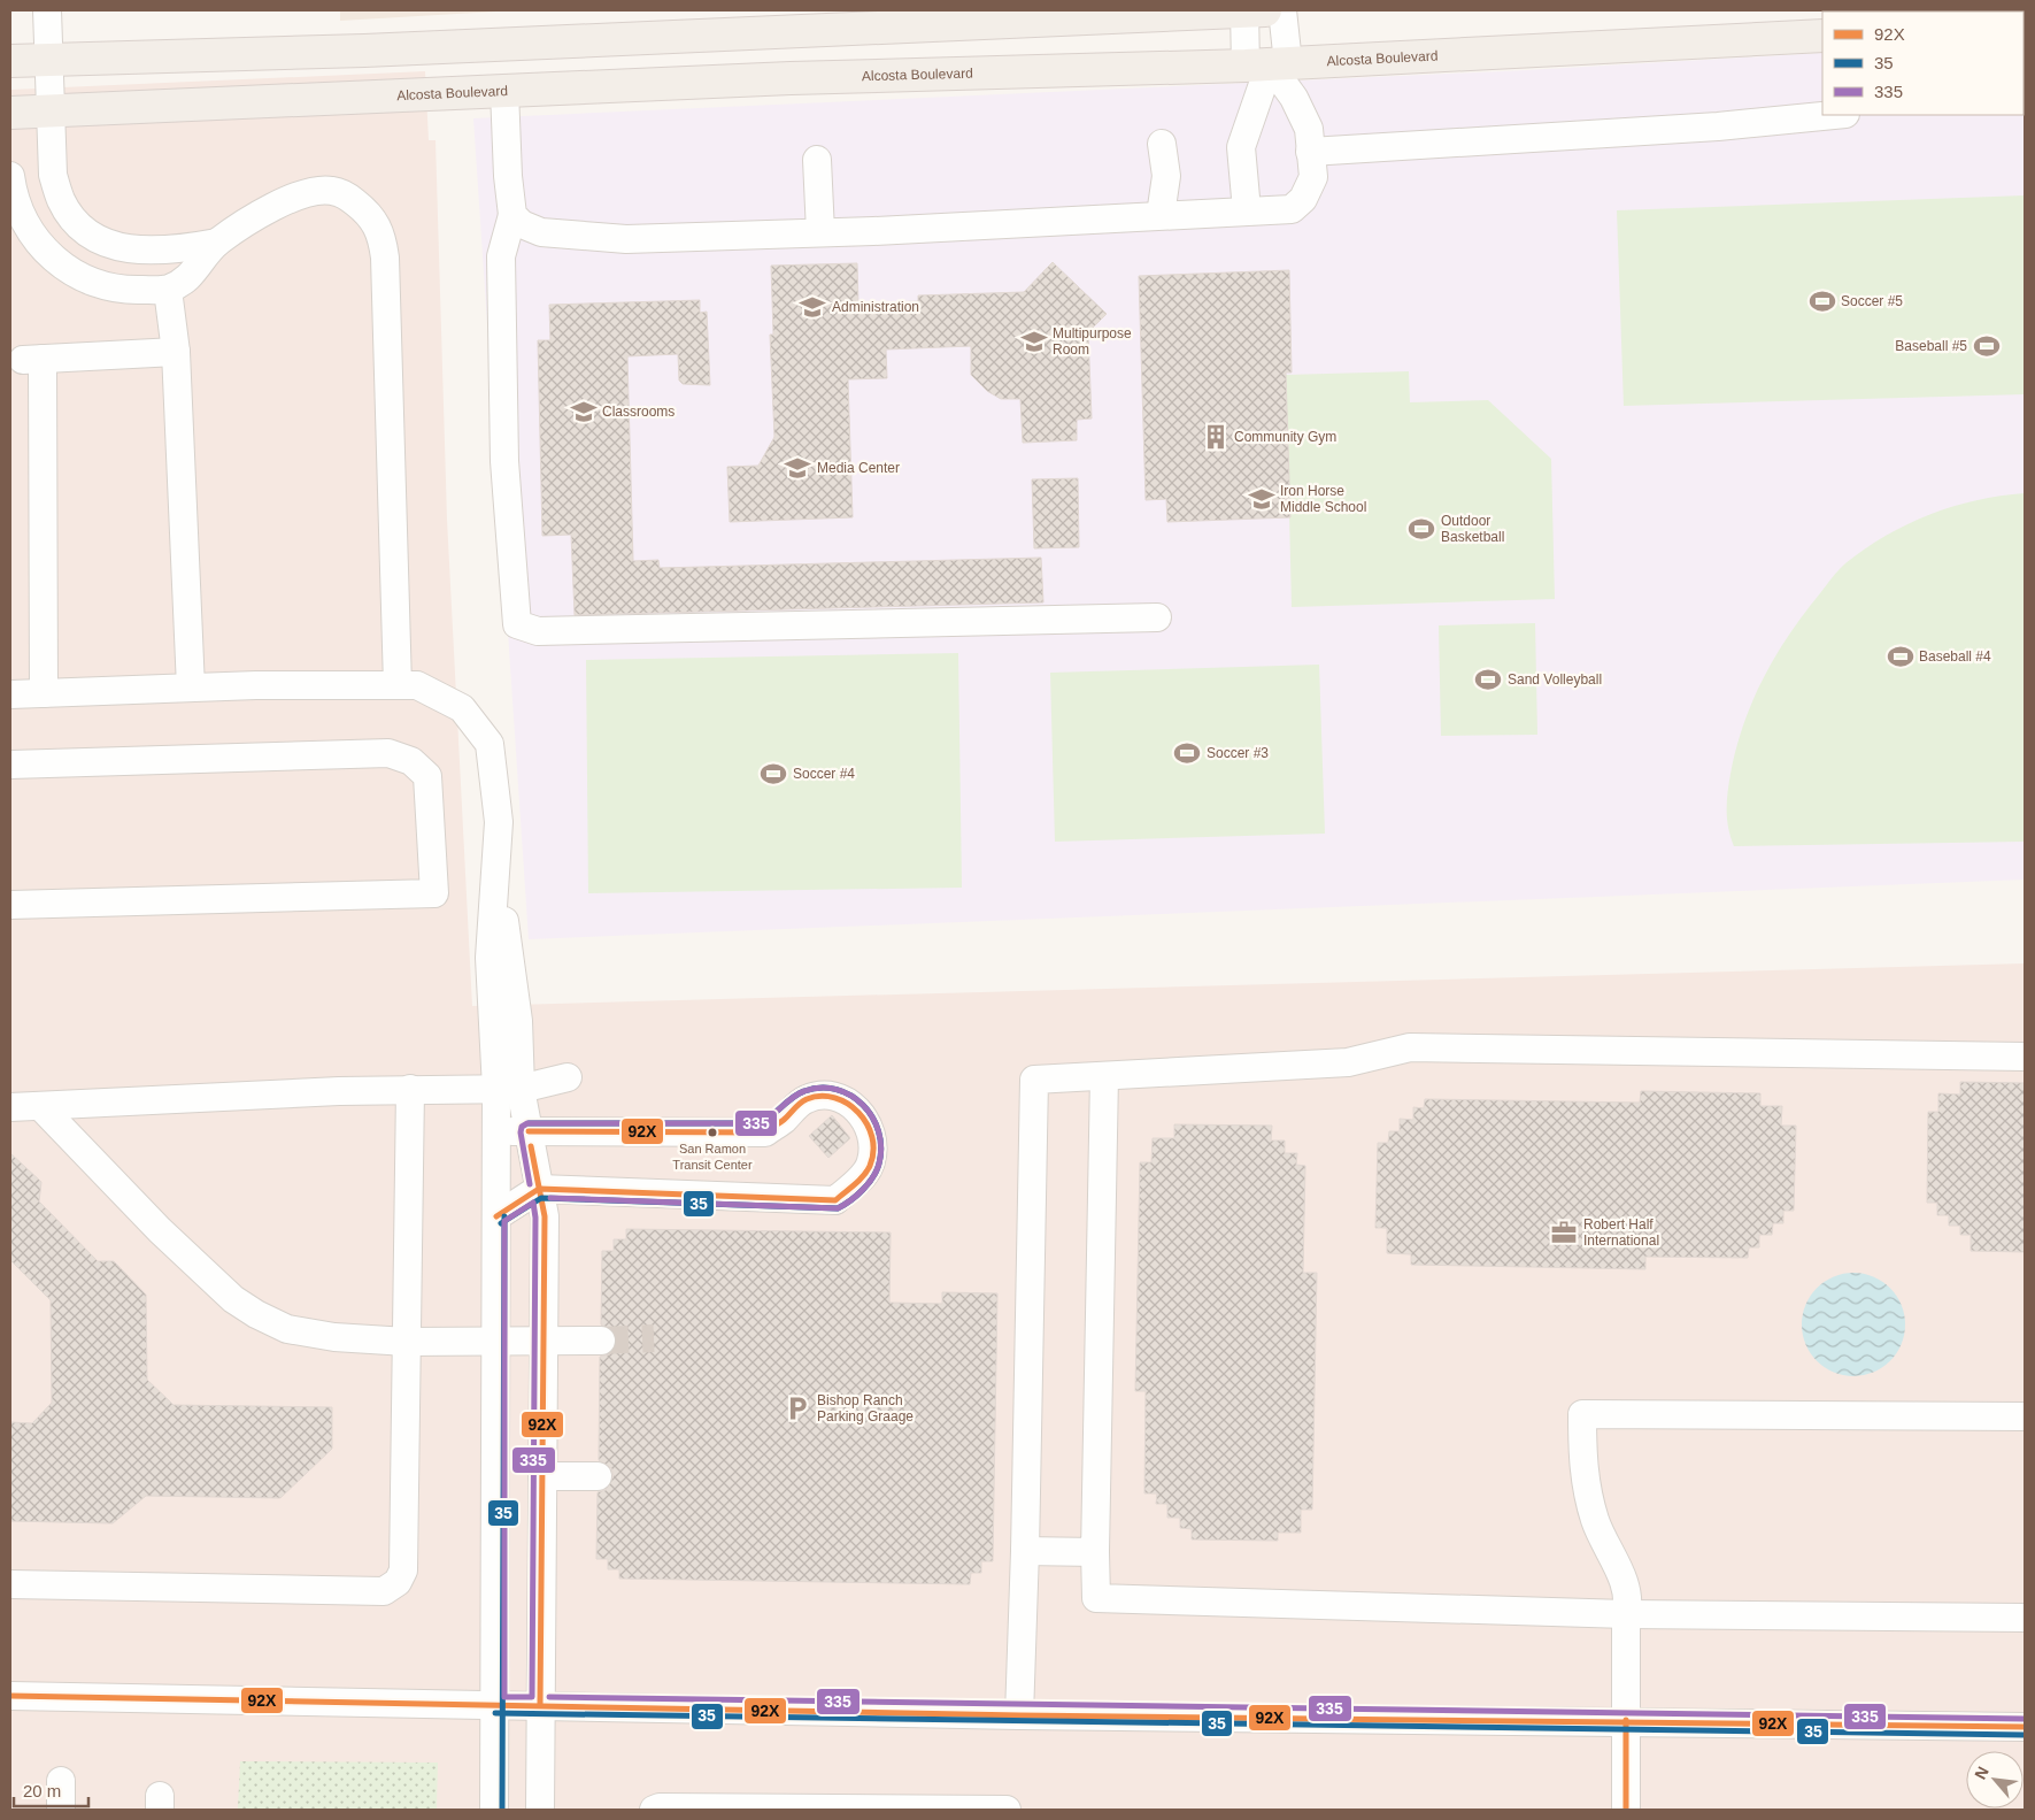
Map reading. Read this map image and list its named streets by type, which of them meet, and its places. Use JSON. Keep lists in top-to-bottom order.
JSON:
{
  "streets": {
    "main road": ["Alcosta Boulevard"]
  },
  "places": {
    "sports": [
      "Soccer #5",
      "Baseball #5",
      "Outdoor Basketball",
      "Baseball #4",
      "Sand Volleyball",
      "Soccer #3",
      "Soccer #4"
    ],
    "school or university": [
      "Administration",
      "Multipurpose Room",
      "Classrooms",
      "Media Center",
      "Iron Horse Middle School"
    ],
    "building": ["Community Gym"],
    "other": ["San Ramon Transit Center"],
    "office": ["Robert Half International"],
    "parking": ["Bishop Ranch Parking Graage"]
  },
  "lines": ["transit line 35", "transit line 335", "transit line 92X"],
  "legend": ["92X", "35", "335"],
  "scale_bar": "20 m",
  "north": "top left"
}
